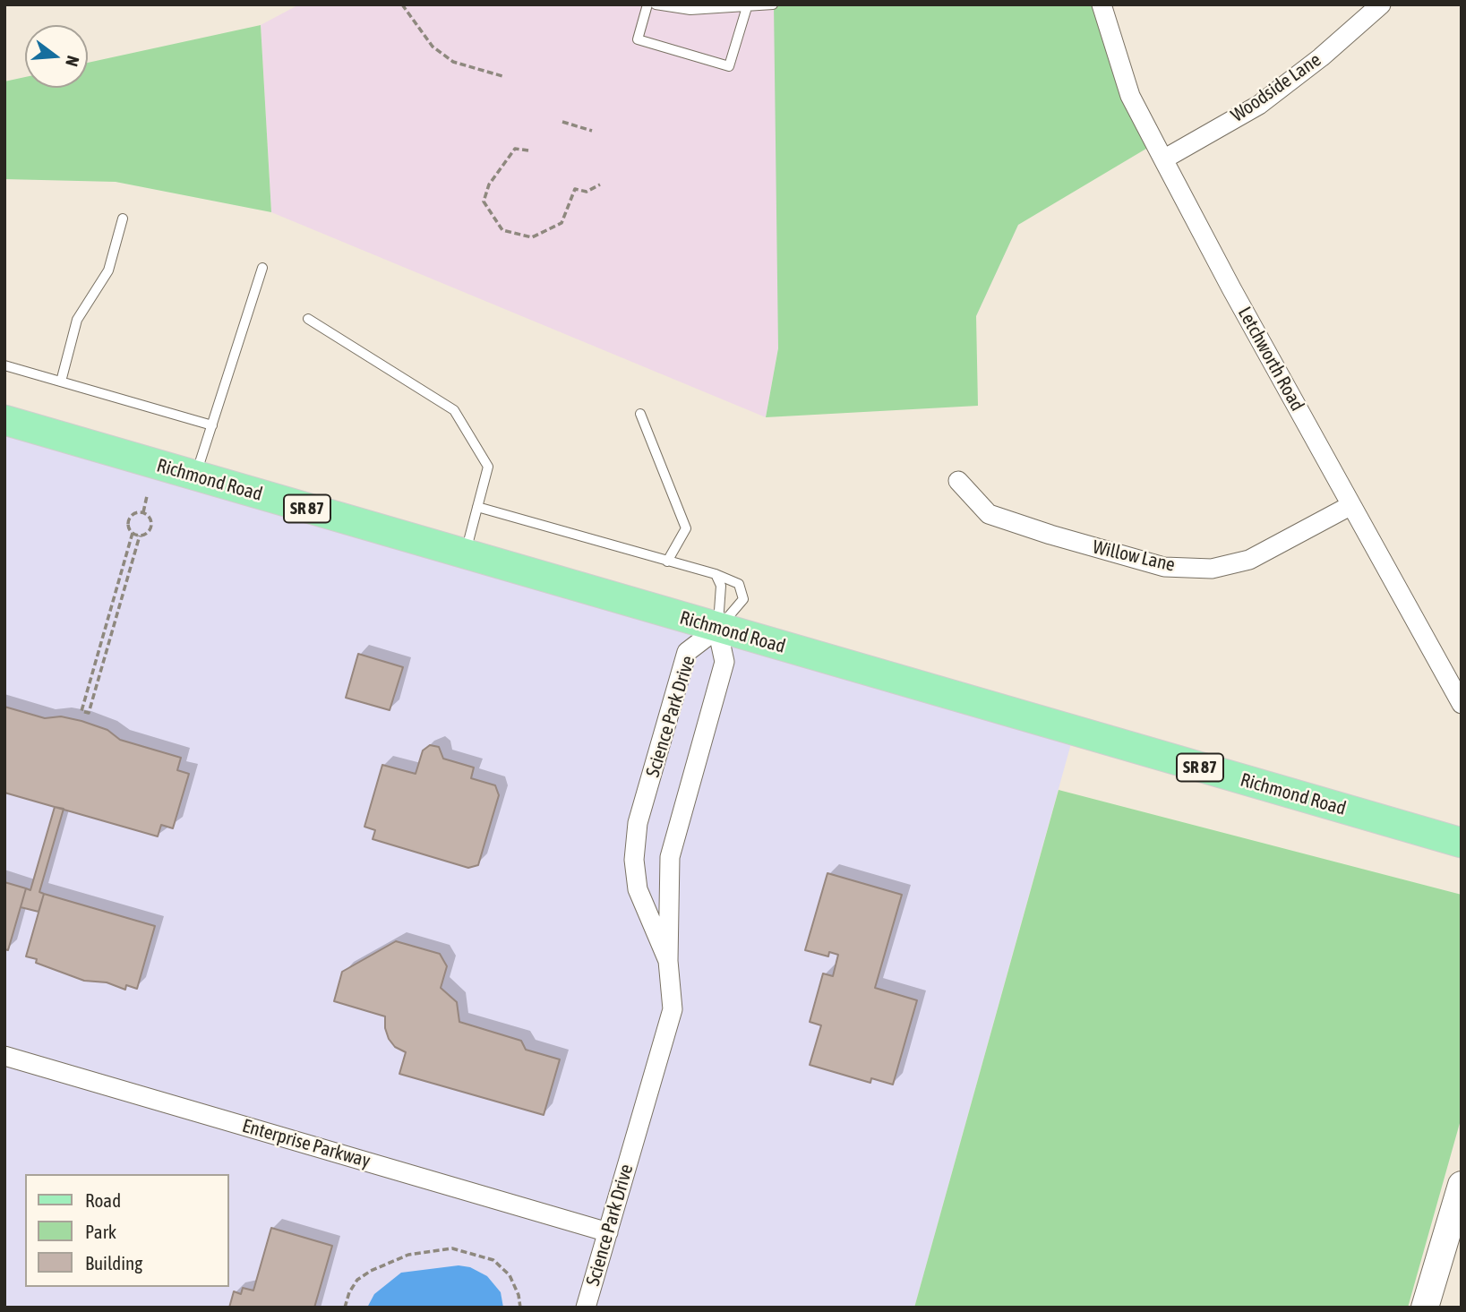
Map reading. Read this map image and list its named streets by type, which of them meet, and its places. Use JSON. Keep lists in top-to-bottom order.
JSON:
{
  "streets": {
    "main road": ["Richmond Road", "SR 87"],
    "street": [
      "Woodside Lane",
      "Letchworth Road",
      "Willow Lane",
      "Science Park Drive",
      "Enterprise Parkway"
    ]
  },
  "crossings": [
    ["Woodside Lane", "Letchworth Road"],
    ["Letchworth Road", "Willow Lane"],
    ["Richmond Road", "Science Park Drive"],
    ["Science Park Drive", "Enterprise Parkway"]
  ],
  "legend": ["Road", "Park", "Building"],
  "north": "right"
}
